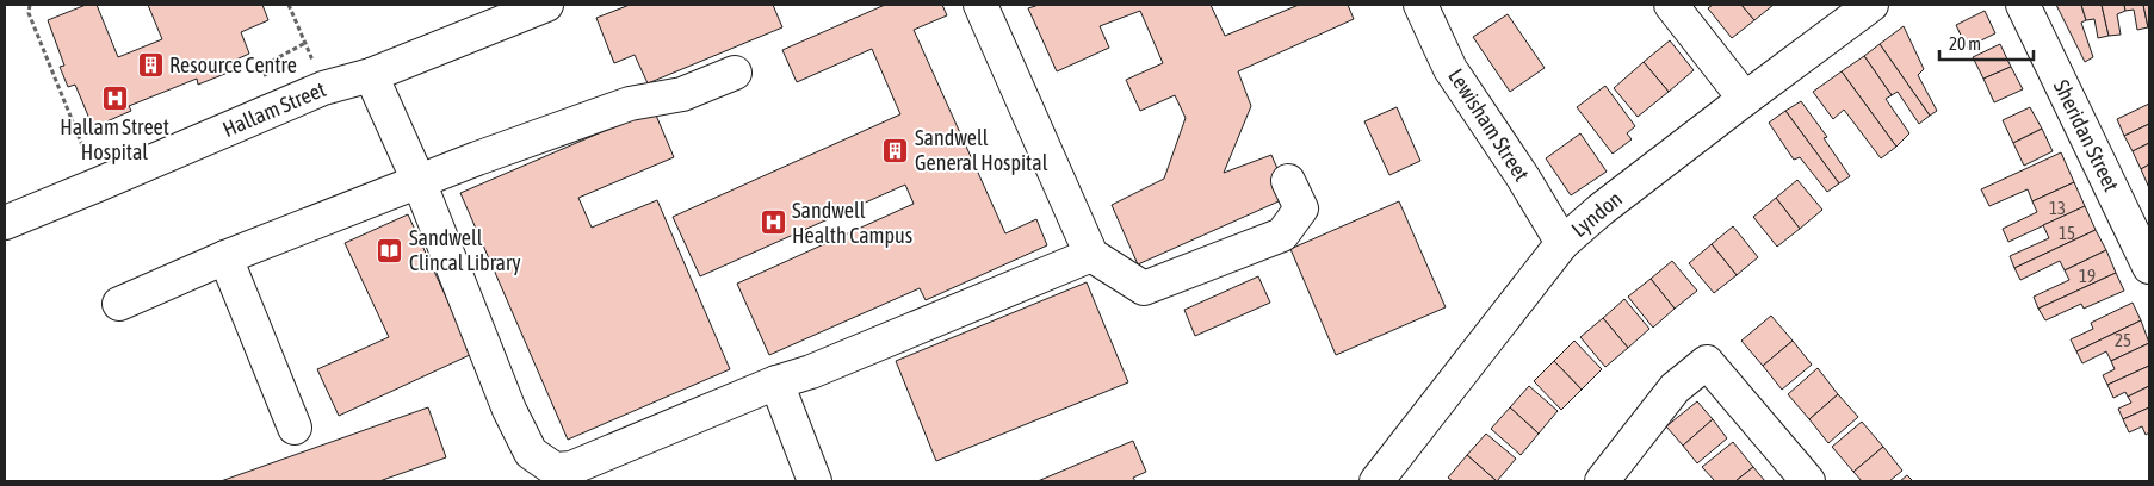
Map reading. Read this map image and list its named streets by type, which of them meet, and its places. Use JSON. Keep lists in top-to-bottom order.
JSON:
{
  "streets": {
    "street": [
      "Hallam Street",
      "Lewisham Street",
      "Sheridan Street",
      "Lyndon"
    ]
  },
  "crossings": [
    ["Lewisham Street", "Lyndon"]
  ],
  "places": {
    "building": ["Resource Centre", "Sandwell General Hospital"],
    "hospital": ["Hallam Street Hospital", "Sandwell Health Campus"],
    "library": ["Sandwell Clincal Library"]
  },
  "house_numbers": [
    "13",
    "15",
    "19",
    "25"
  ],
  "scale_bar": "20 m"
}
